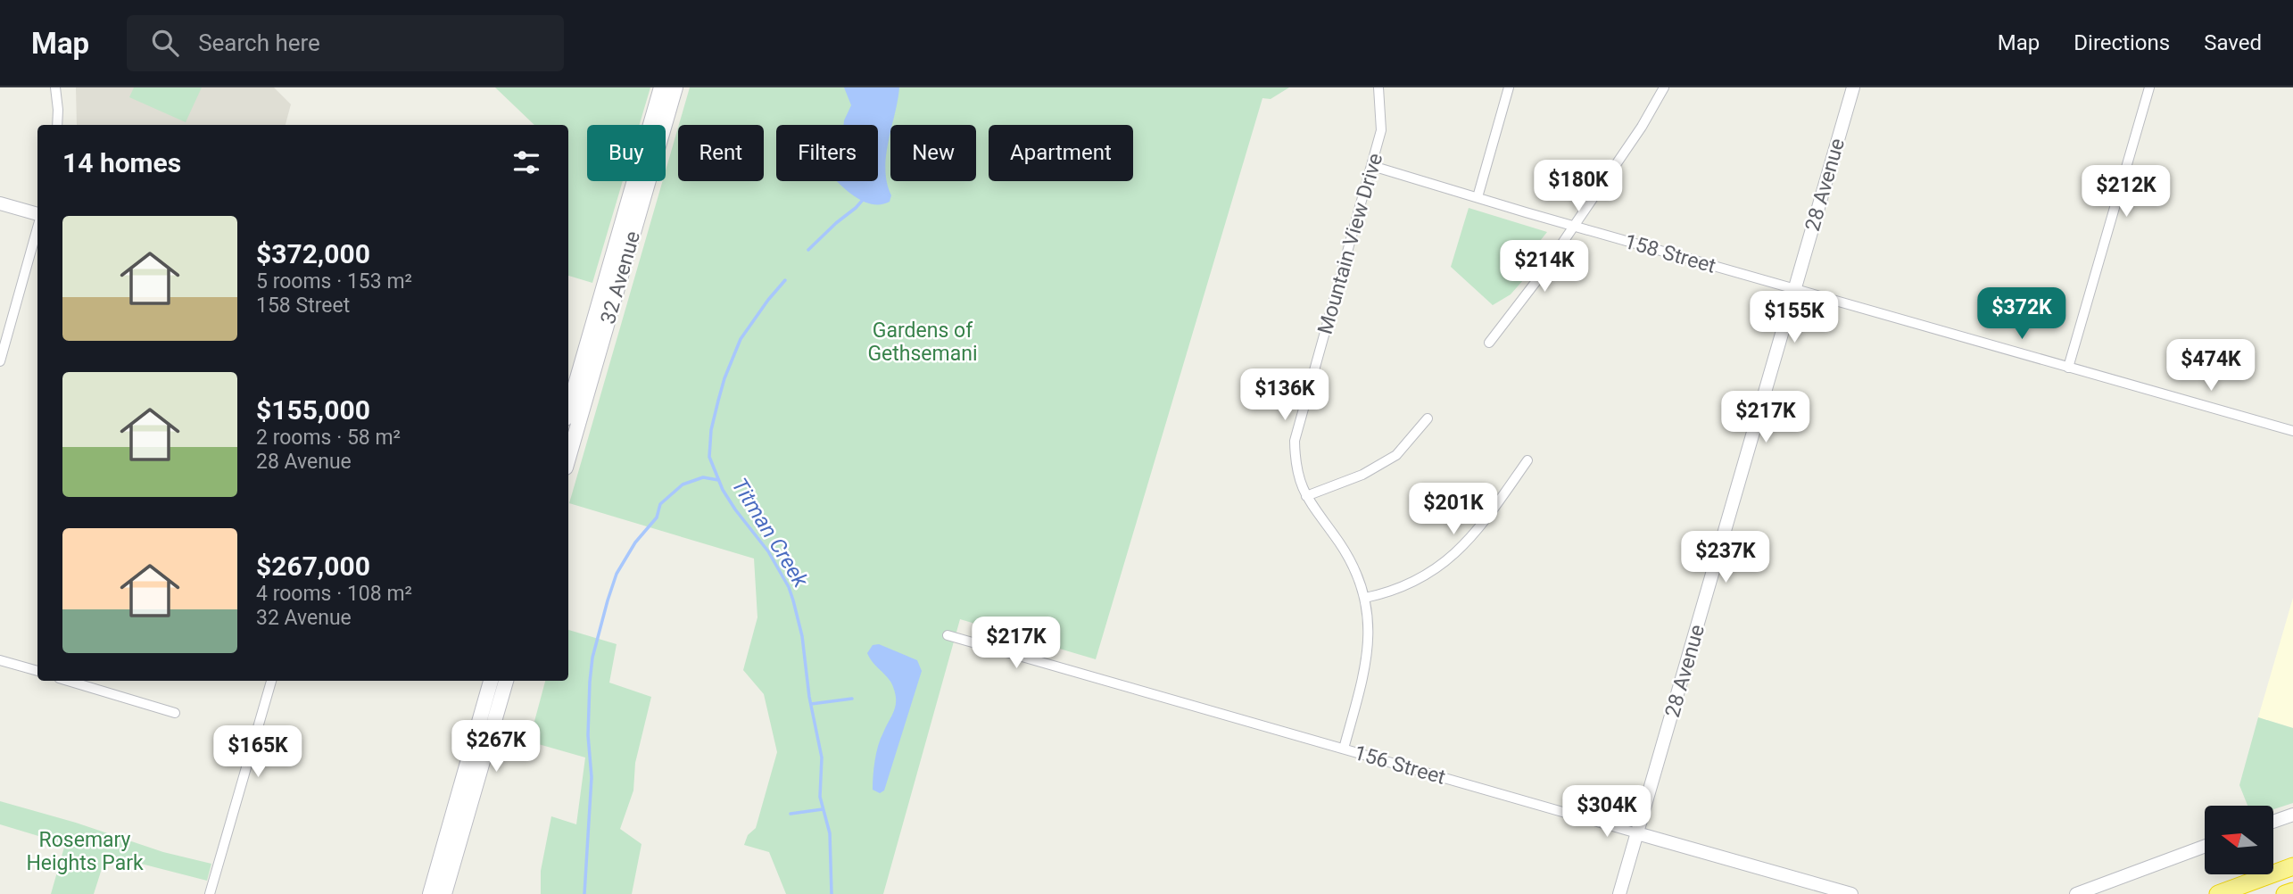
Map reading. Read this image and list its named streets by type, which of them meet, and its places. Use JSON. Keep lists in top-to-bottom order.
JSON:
{
  "streets": {
    "main road": ["32 Avenue"],
    "street": [
      "28 Avenue",
      "Mountain View Drive",
      "158 Street",
      "156 Street"
    ]
  },
  "crossings": [
    ["28 Avenue", "158 Street"],
    ["28 Avenue", "156 Street"],
    ["Mountain View Drive", "158 Street"],
    ["Mountain View Drive", "156 Street"]
  ],
  "water": ["Titman Creek"],
  "parks": ["Gardens of Gethsemani", "Rosemary Heights Park"],
  "north": "left",
  "page": {
    "header": "Map",
    "search": "Search here",
    "nav": ["Map", "Directions", "Saved"],
    "chip": [
      "Buy",
      "Rent",
      "Filters",
      "New",
      "Apartment"
    ],
    "heading": "14 homes",
    "price": [
      "$180K",
      "$212K",
      "$214K",
      "$372K",
      "$155K",
      "$474K",
      "$136K",
      "$217K",
      "$201K",
      "$237K",
      "$217K",
      "$267K",
      "$165K",
      "$304K"
    ],
    "list": [
      {
        "name": "$372,000",
        "note": "5 rooms · 153 m² · 158 Street"
      },
      {
        "name": "$155,000",
        "note": "2 rooms · 58 m² · 28 Avenue"
      },
      {
        "name": "$267,000",
        "note": "4 rooms · 108 m² · 32 Avenue"
      }
    ]
  }
}
